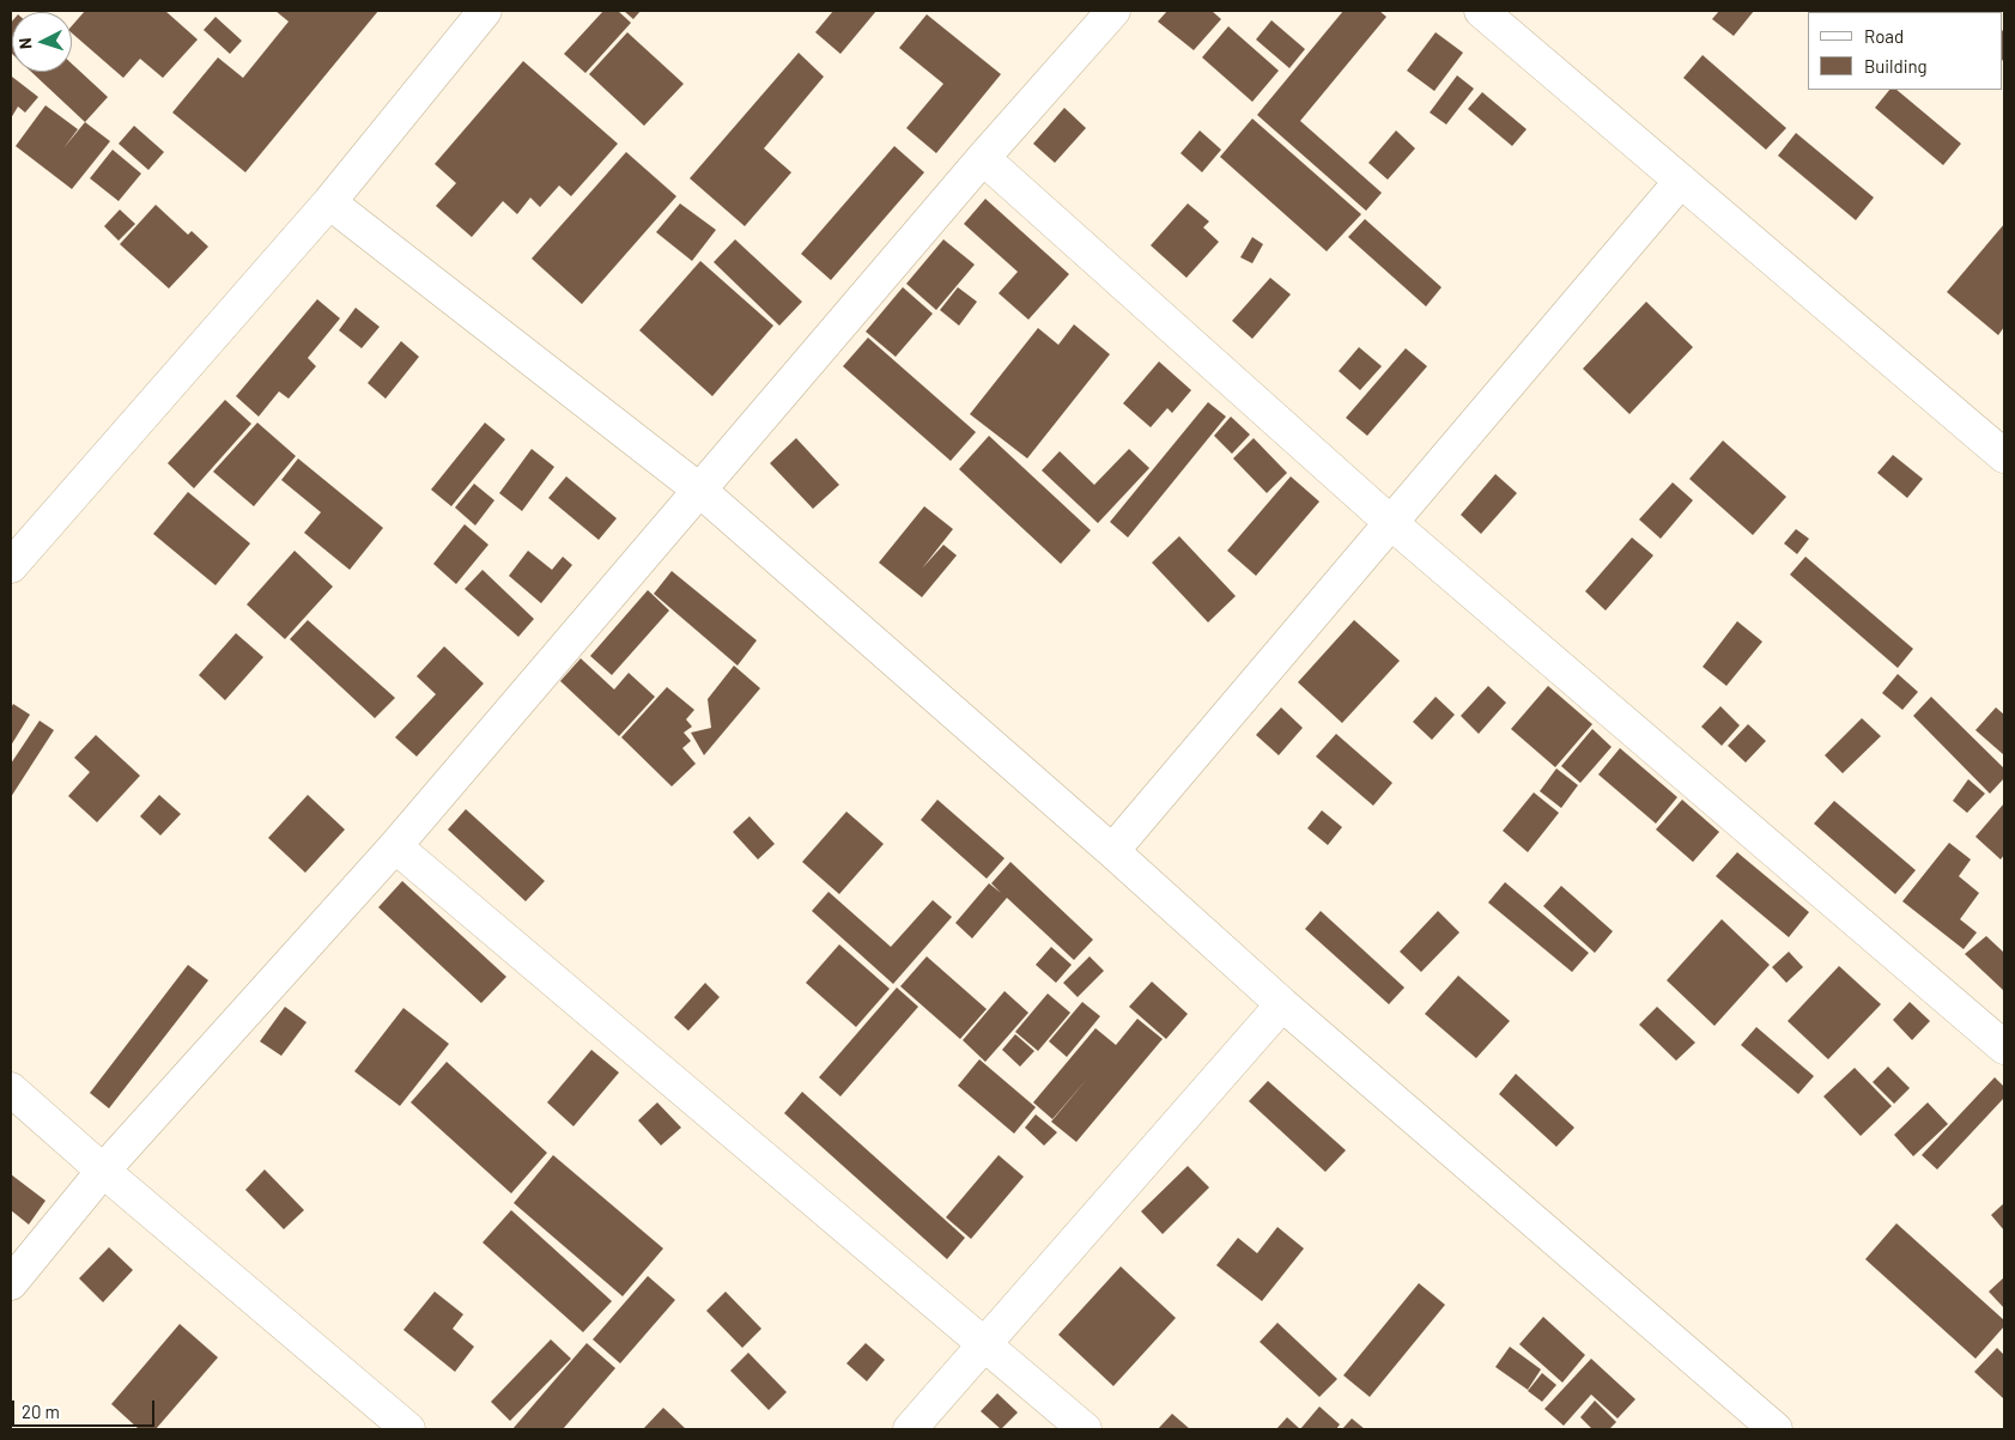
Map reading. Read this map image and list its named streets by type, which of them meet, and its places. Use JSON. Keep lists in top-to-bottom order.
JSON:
{
  "legend": ["Road", "Building"],
  "scale_bar": "20 m",
  "north": "left"
}
